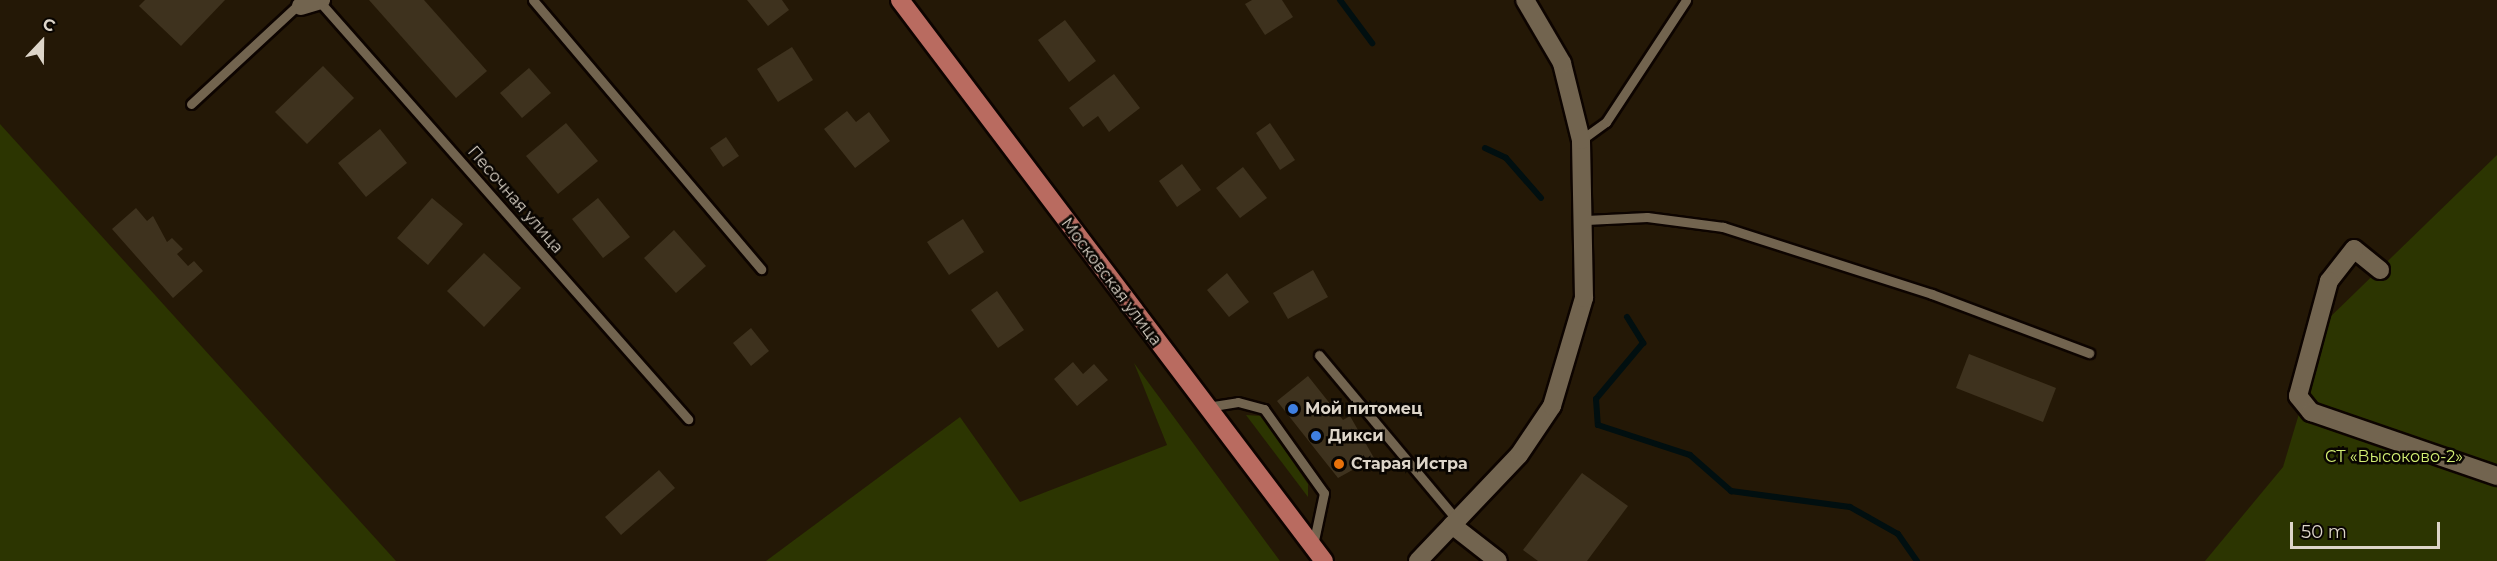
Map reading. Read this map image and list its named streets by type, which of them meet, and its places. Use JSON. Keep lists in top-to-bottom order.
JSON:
{
  "streets": {
    "main road": ["Московская улица"],
    "lane": ["Песочная улица"]
  },
  "parks": ["СТ «Высоково-2»"],
  "places": ["Мой питомец", "Дикси", "Старая Истра"],
  "scale_bar": "50 m",
  "north": "top"
}
